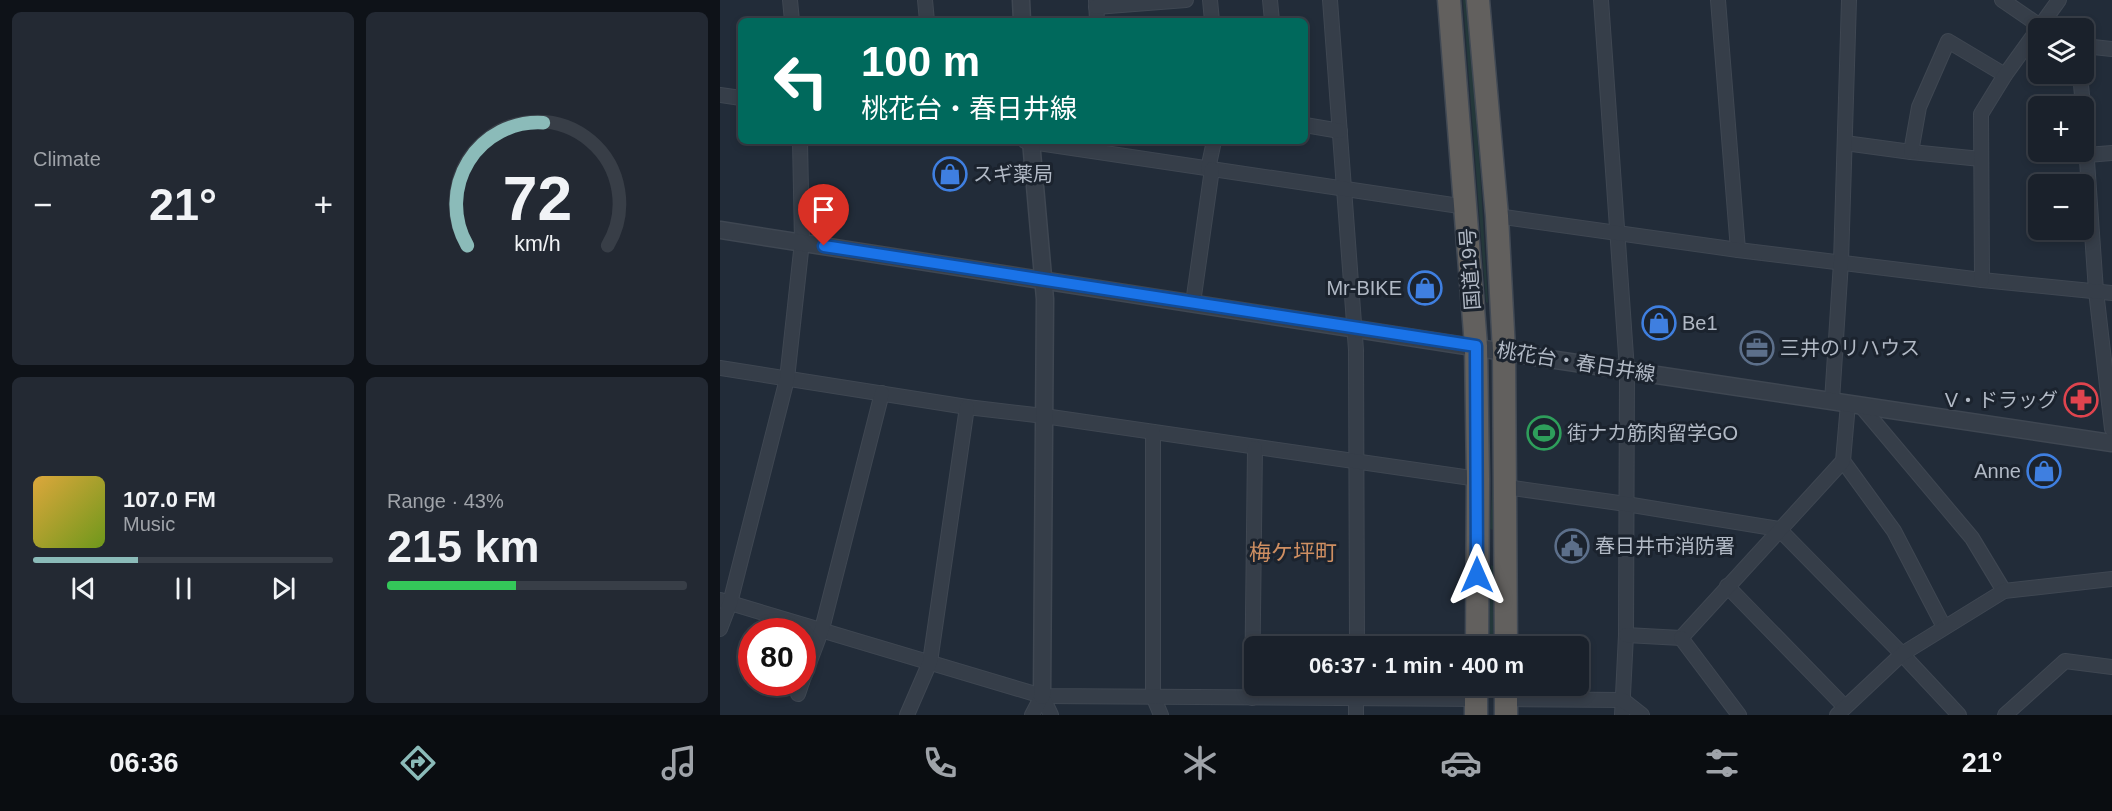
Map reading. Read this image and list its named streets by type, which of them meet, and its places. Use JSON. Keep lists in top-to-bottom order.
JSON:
{
  "streets": {
    "highway": ["国道19号"],
    "street": ["桃花台・春日井線"]
  },
  "crossings": [
    ["国道19号", "桃花台・春日井線"]
  ],
  "districts": ["梅ケ坪町"],
  "places": {
    "shop": [
      "スギ薬局",
      "Mr-BIKE",
      "Be1",
      "Anne"
    ],
    "office": ["三井のリハウス"],
    "pharmacy": ["V・ドラッグ"],
    "sports": ["街ナカ筋肉留学GO"],
    "public building": ["春日井市消防署"]
  },
  "page": {
    "tile": [
      "Climate",
      ["Range · 43%", "215 km"]
    ],
    "map_buttons": ["+", "−"],
    "turn": ["100 m", "桃花台・春日井線"],
    "heat": ["−", "21°", "+"],
    "song": ["107.0 FM", "Music"],
    "limit": "80",
    "trip": "06:37 · 1 min · 400 m",
    "tabs": ["06:36", "21°"],
    "gauge": ["72", "km/h"]
  }
}
